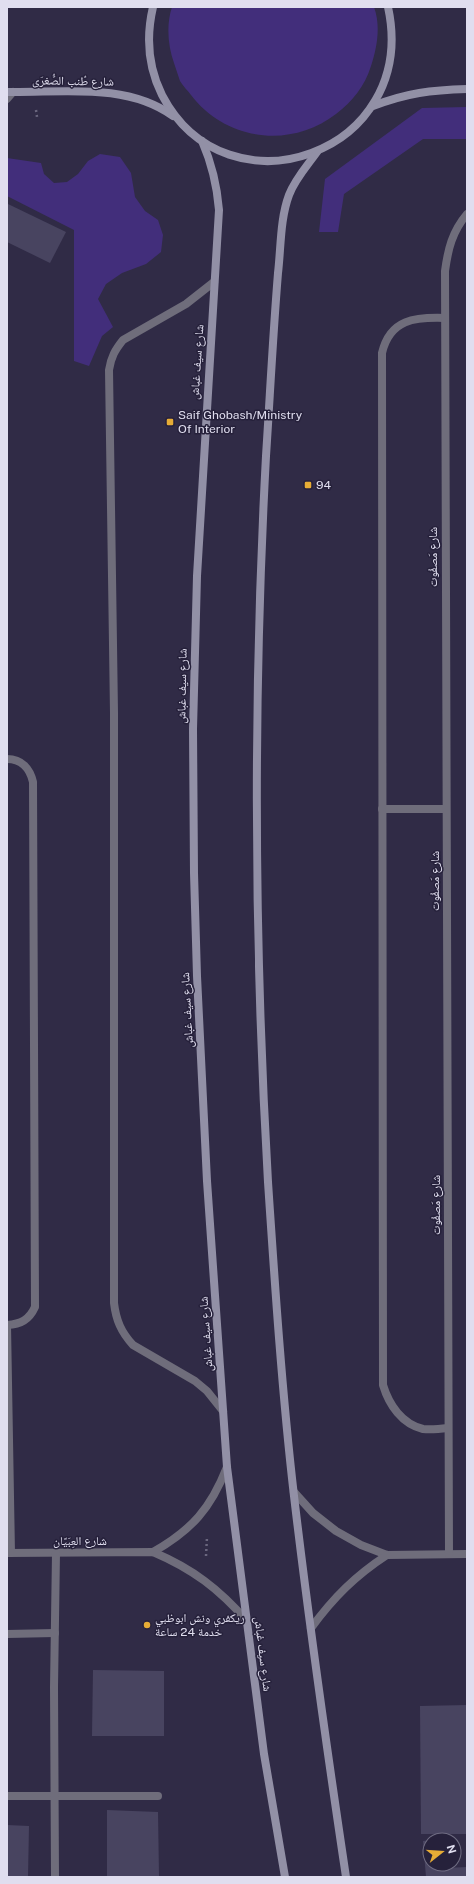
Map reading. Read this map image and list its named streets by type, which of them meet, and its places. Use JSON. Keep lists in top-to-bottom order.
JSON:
{
  "streets": {
    "street": [
      "شارع طُنب الصُّغرَى",
      "شارع سيف غباش",
      "شارع مَصفُوت",
      "شارع العِبَيَّان"
    ]
  },
  "crossings": [
    ["شارع سيف غباش", "شارع العِبَيَّان"]
  ],
  "places": {
    "transit": ["Saif Ghobash/Ministry Of Interior", "94"],
    "other": ["ريكفري ونش ابوظبي خدمة 24 ساعة"]
  },
  "north": "right"
}
